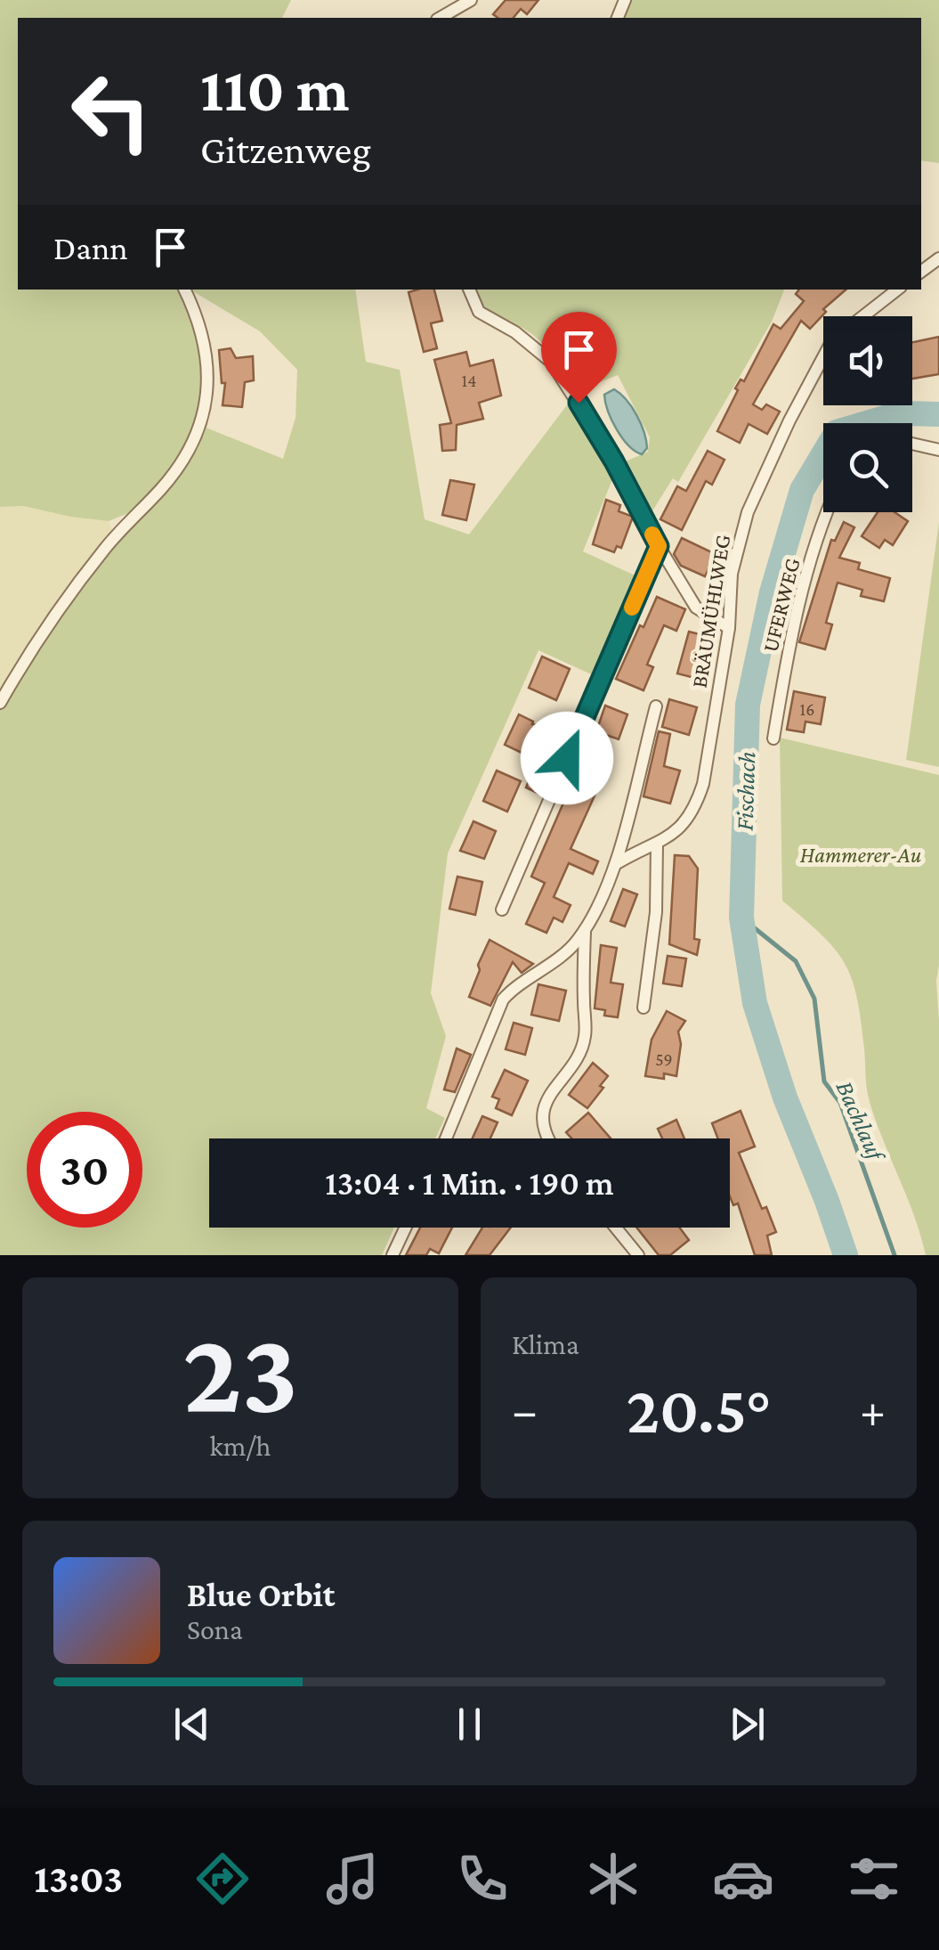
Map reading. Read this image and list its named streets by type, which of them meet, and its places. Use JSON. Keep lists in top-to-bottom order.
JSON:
{
  "streets": {
    "street": ["UFERWEG", "BRÄUMÜHLWEG"]
  },
  "water": ["Fischach", "Bachlauf"],
  "parks": ["Hammerer-Au"],
  "house_numbers": ["14", "16", "59"],
  "page": {
    "turn": ["110 m", "Gitzenweg"],
    "then": "Dann",
    "limit": "30",
    "trip": "13:04 · 1 Min. · 190 m",
    "tile": [
      ["23", "km/h"],
      "Klima"
    ],
    "heat": ["−", "20.5°", "+"],
    "song": ["Blue Orbit", "Sona"],
    "tabs": "13:03"
  }
}
